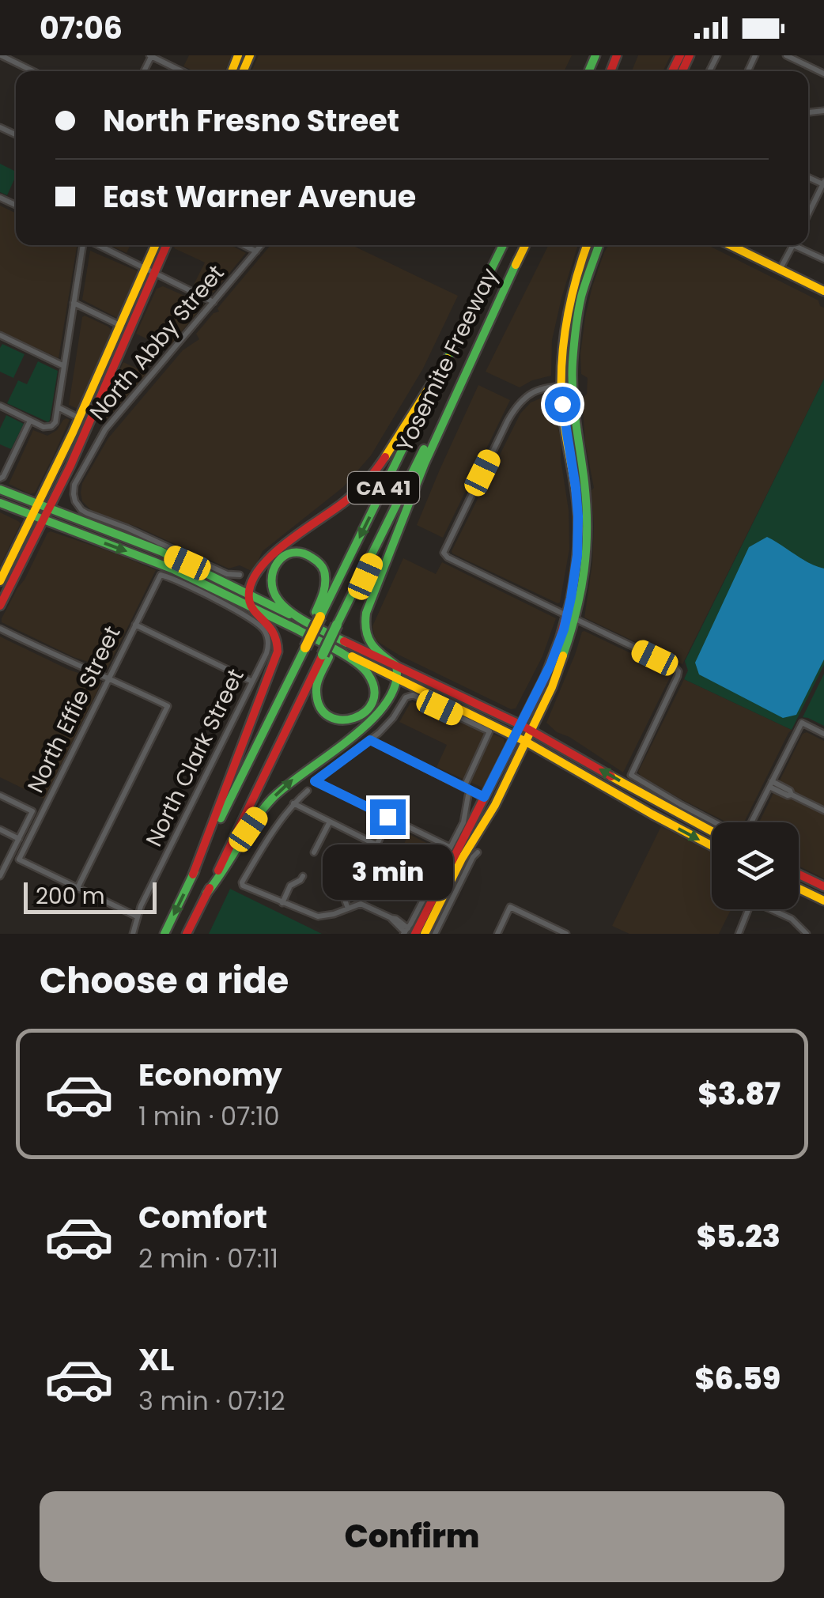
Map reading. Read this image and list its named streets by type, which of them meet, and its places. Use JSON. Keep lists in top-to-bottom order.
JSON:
{
  "streets": {
    "main road": ["Yosemite Freeway", "CA 41"],
    "street": ["North Abby Street", "North Effie Street", "North Clark Street"]
  },
  "crossings": [
    ["Yosemite Freeway", "CA 41"],
    ["North Effie Street", "North Clark Street"]
  ],
  "scale_bar": "200 m",
  "page": {
    "status": "07:06",
    "banner": ["North Fresno Street", "East Warner Avenue"],
    "bubble": "3 min",
    "scale": "200 m",
    "heading": "Choose a ride",
    "list": [
      {
        "name": "Economy",
        "note": "1 min · 07:10",
        "value": "$3.87"
      },
      {
        "name": "Comfort",
        "note": "2 min · 07:11",
        "value": "$5.23"
      },
      {
        "name": "XL",
        "note": "3 min · 07:12",
        "value": "$6.59"
      }
    ],
    "buttons": "Confirm"
  }
}
